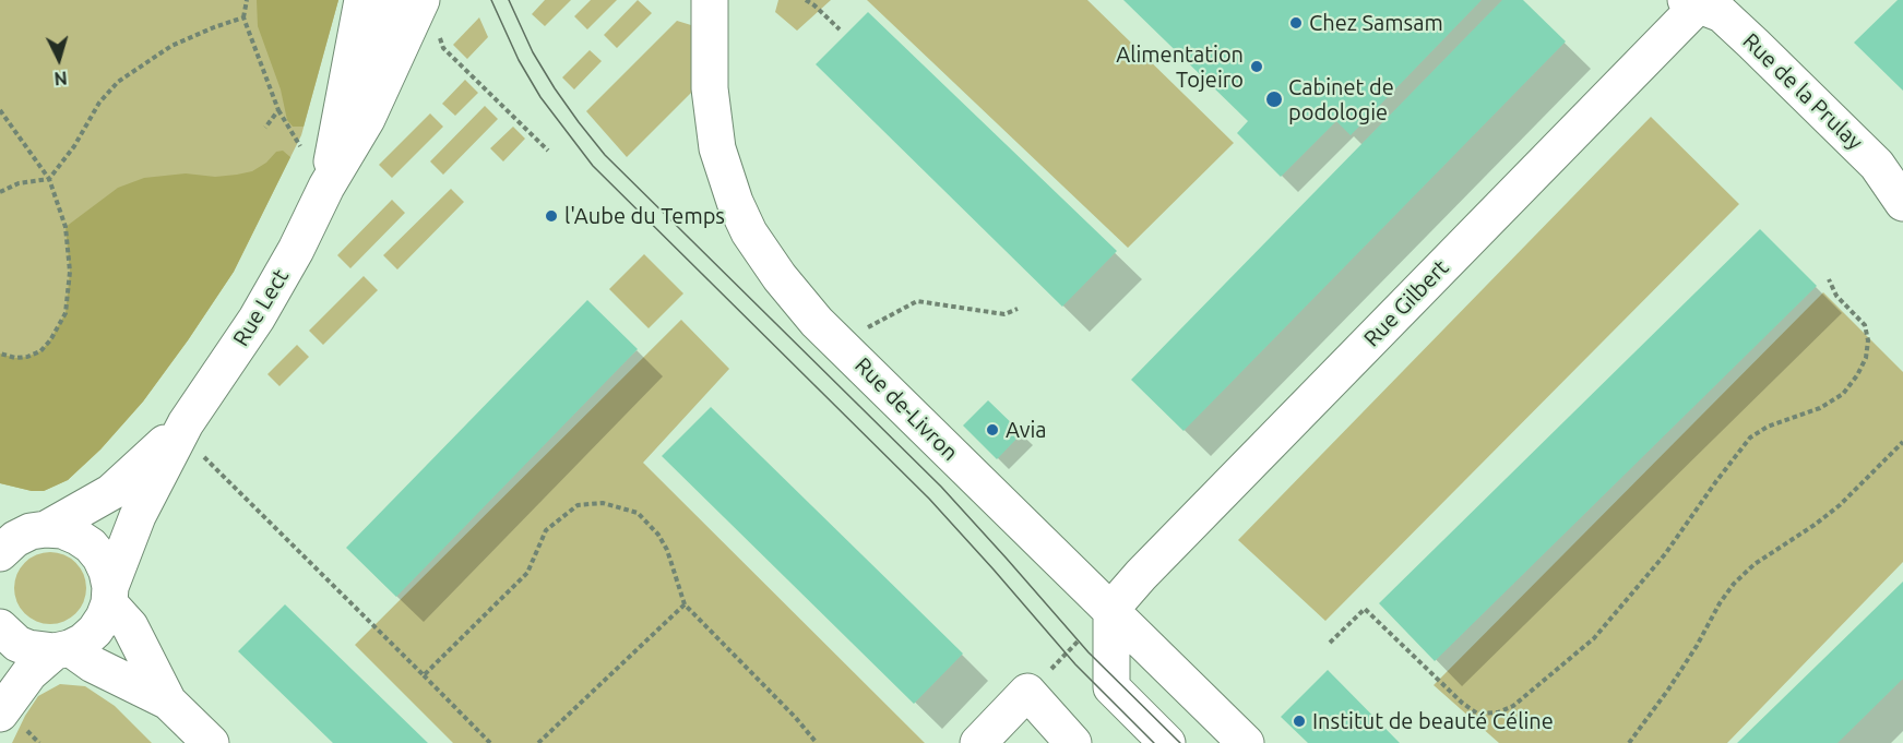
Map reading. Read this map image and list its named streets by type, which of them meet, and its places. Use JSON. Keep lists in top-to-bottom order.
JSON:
{
  "streets": {
    "street": [
      "Rue de la Prulay",
      "Rue Gilbert",
      "Rue Lect",
      "Rue de-Livron"
    ]
  },
  "crossings": [
    ["Rue de la Prulay", "Rue Gilbert"],
    ["Rue Gilbert", "Rue de-Livron"]
  ],
  "places": [
    "Chez Samsam",
    "Alimentation Tojeiro",
    "Cabinet de podologie",
    "l'Aube du Temps",
    "Avia",
    "Institut de beauté Céline"
  ],
  "north": "bottom"
}
